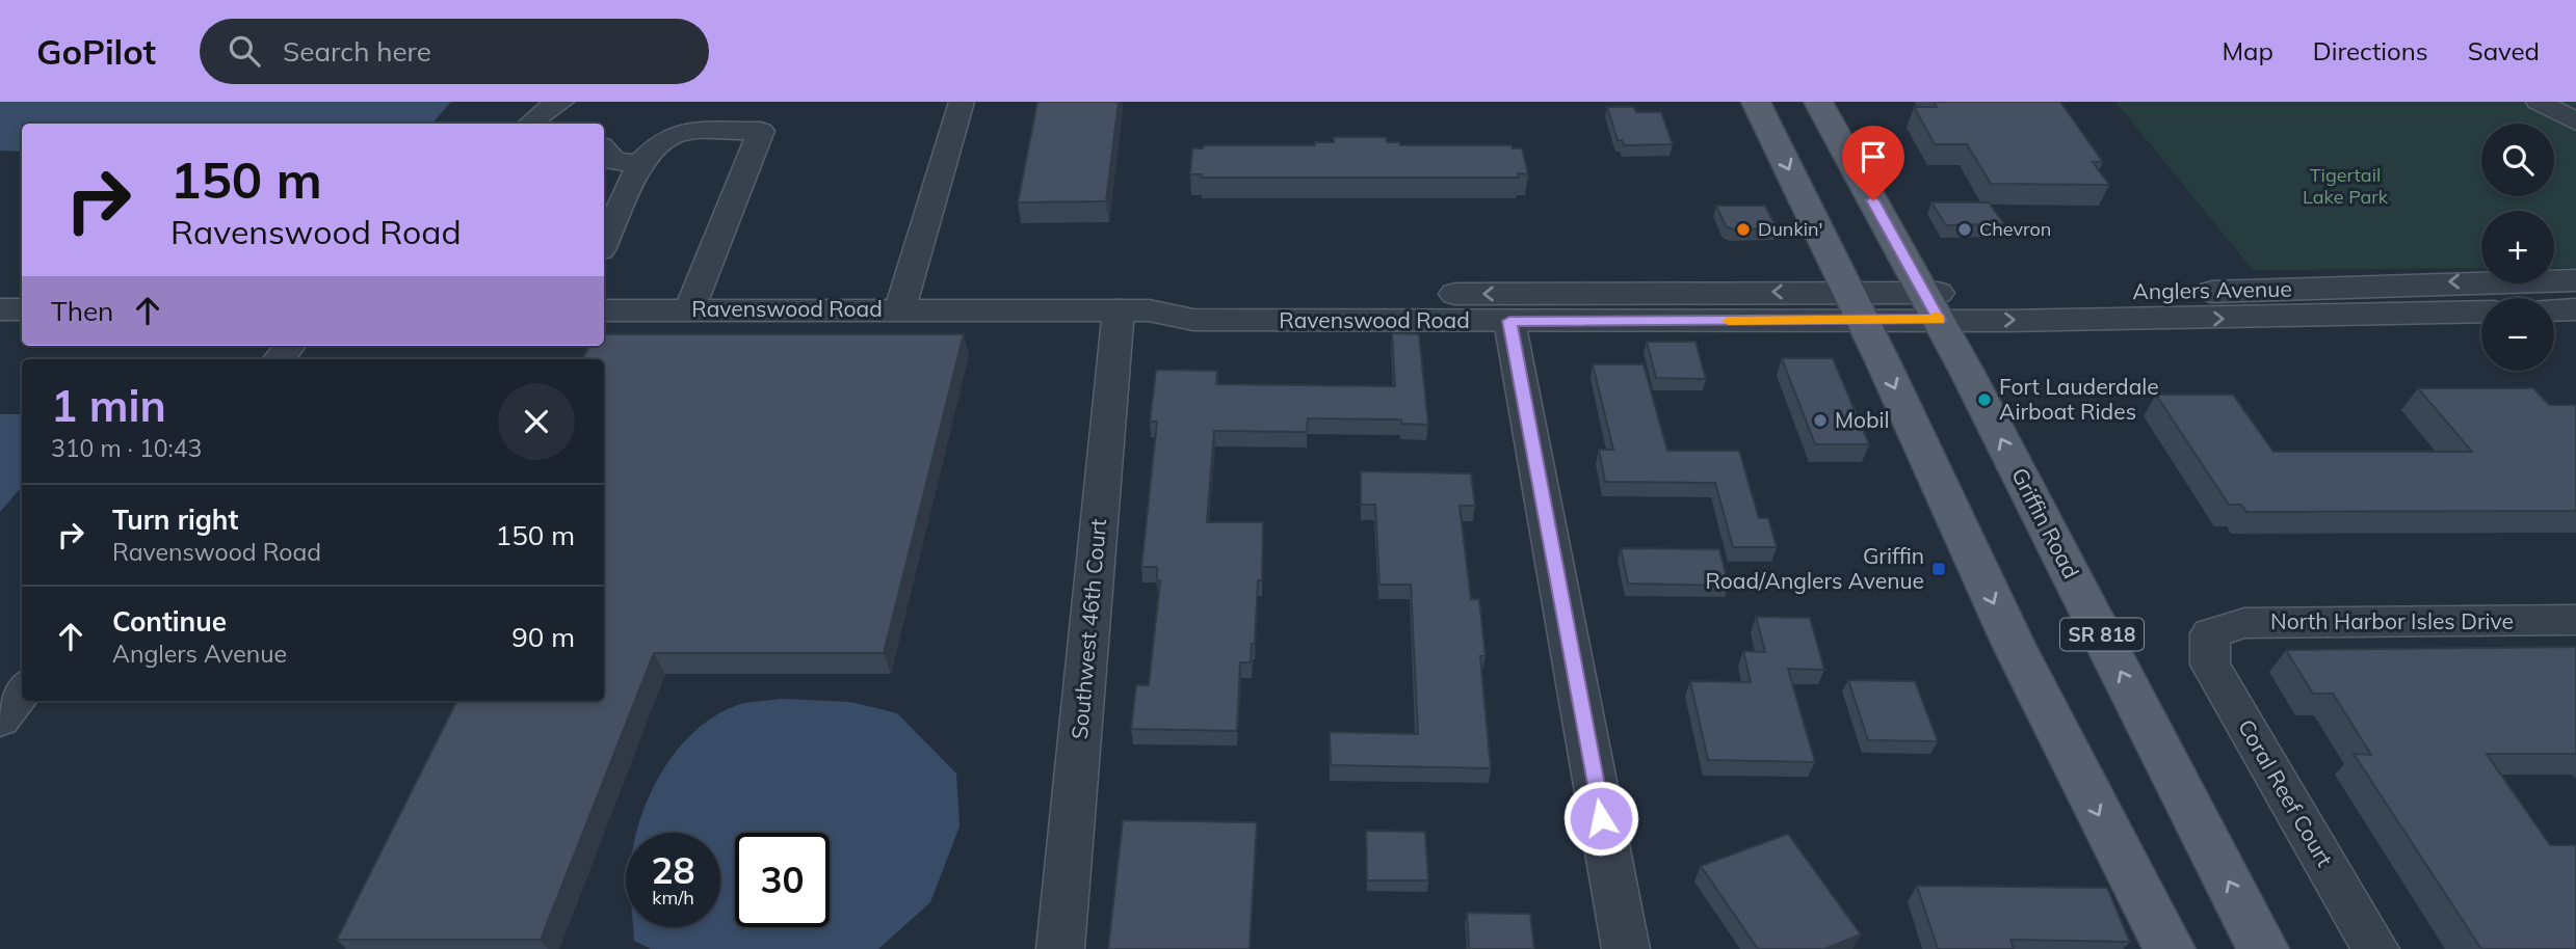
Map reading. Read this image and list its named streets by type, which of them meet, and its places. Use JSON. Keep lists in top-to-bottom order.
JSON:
{
  "streets": {
    "main road": ["Griffin Road", "SR 818"],
    "street": [
      "Anglers Avenue",
      "Ravenswood Road",
      "North Harbor Isles Drive",
      "Southwest 46th Court",
      "Coral Reef Court"
    ]
  },
  "crossings": [
    ["Anglers Avenue", "Ravenswood Road"],
    ["Anglers Avenue", "Griffin Road"],
    ["Ravenswood Road", "Southwest 46th Court"],
    ["North Harbor Isles Drive", "Coral Reef Court"]
  ],
  "parks": ["Tigertail Lake Park"],
  "places": {
    "other": [
      "Dunkin'",
      "Chevron",
      "Fort Lauderdale Airboat Rides",
      "Mobil"
    ],
    "transit": ["Griffin Road/Anglers Avenue"]
  },
  "page": {
    "header": "GoPilot",
    "search": "Search here",
    "nav": ["Map", "Directions", "Saved"],
    "map_buttons": ["+", "−"],
    "turn": ["150 m", "Ravenswood Road"],
    "then": "Then",
    "heading": ["1 min", "310 m · 10:43"],
    "list": [
      {
        "name": "Turn right",
        "note": "Ravenswood Road",
        "value": "150 m"
      },
      {
        "name": "Continue",
        "note": "Anglers Avenue",
        "value": "90 m"
      }
    ],
    "speed": "28 km/h",
    "limit": "30"
  }
}
